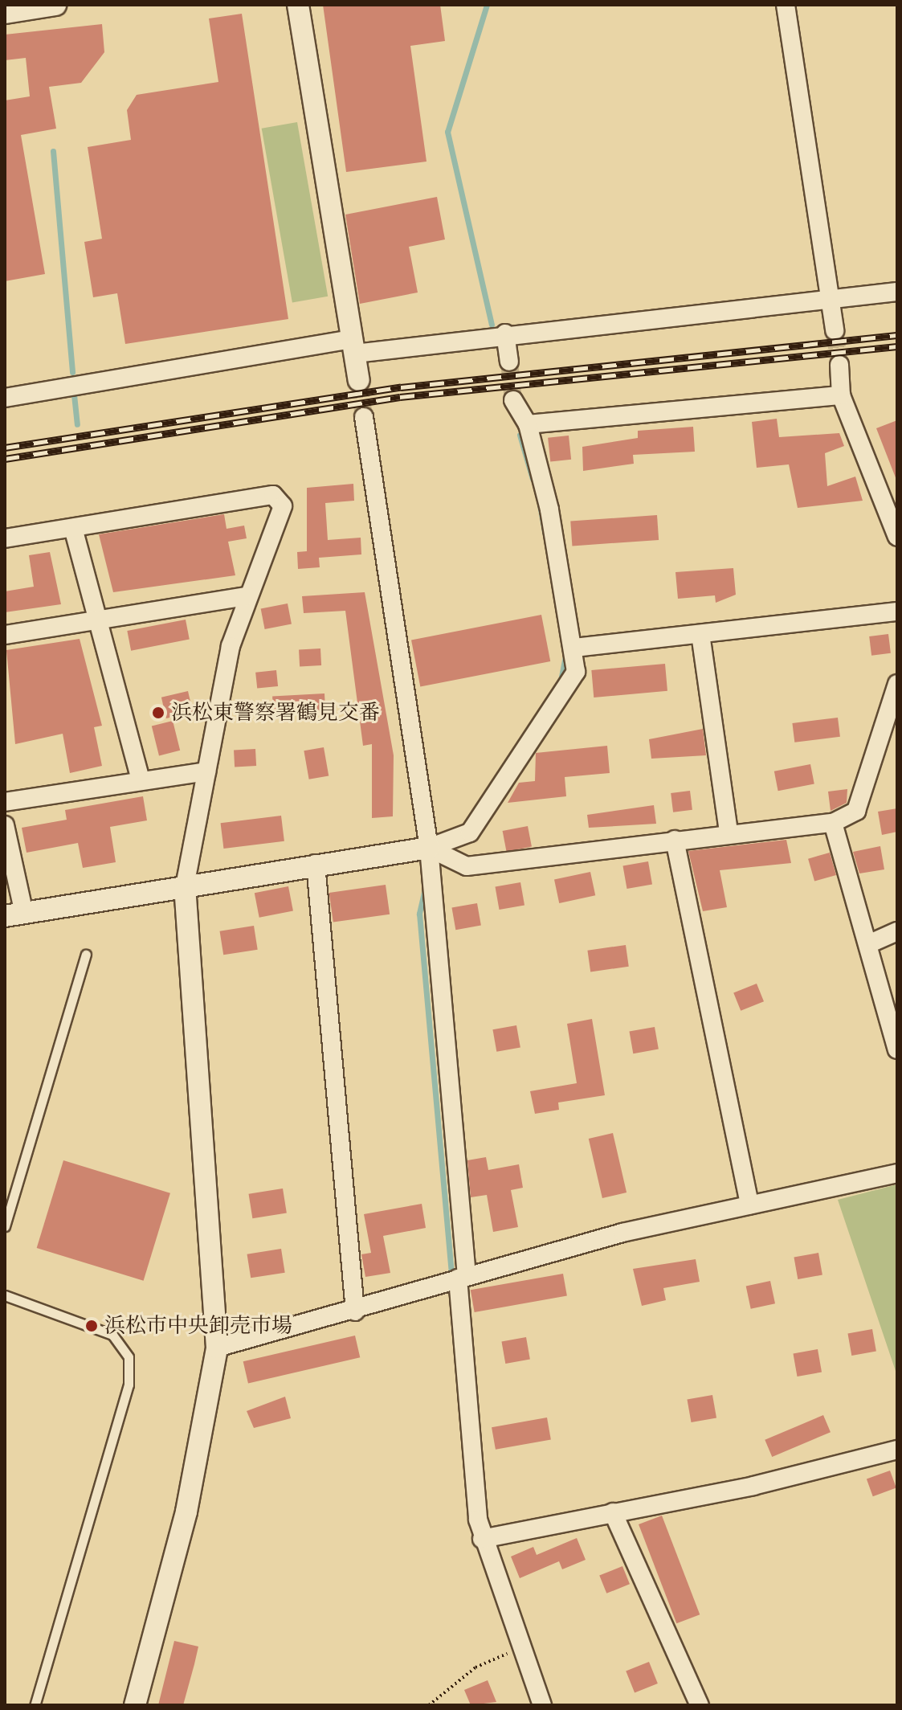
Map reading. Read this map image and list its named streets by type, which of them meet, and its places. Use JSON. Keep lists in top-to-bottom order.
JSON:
{
  "places": ["浜松東警察署鶴見交番", "浜松市中央卸売市場"]
}
